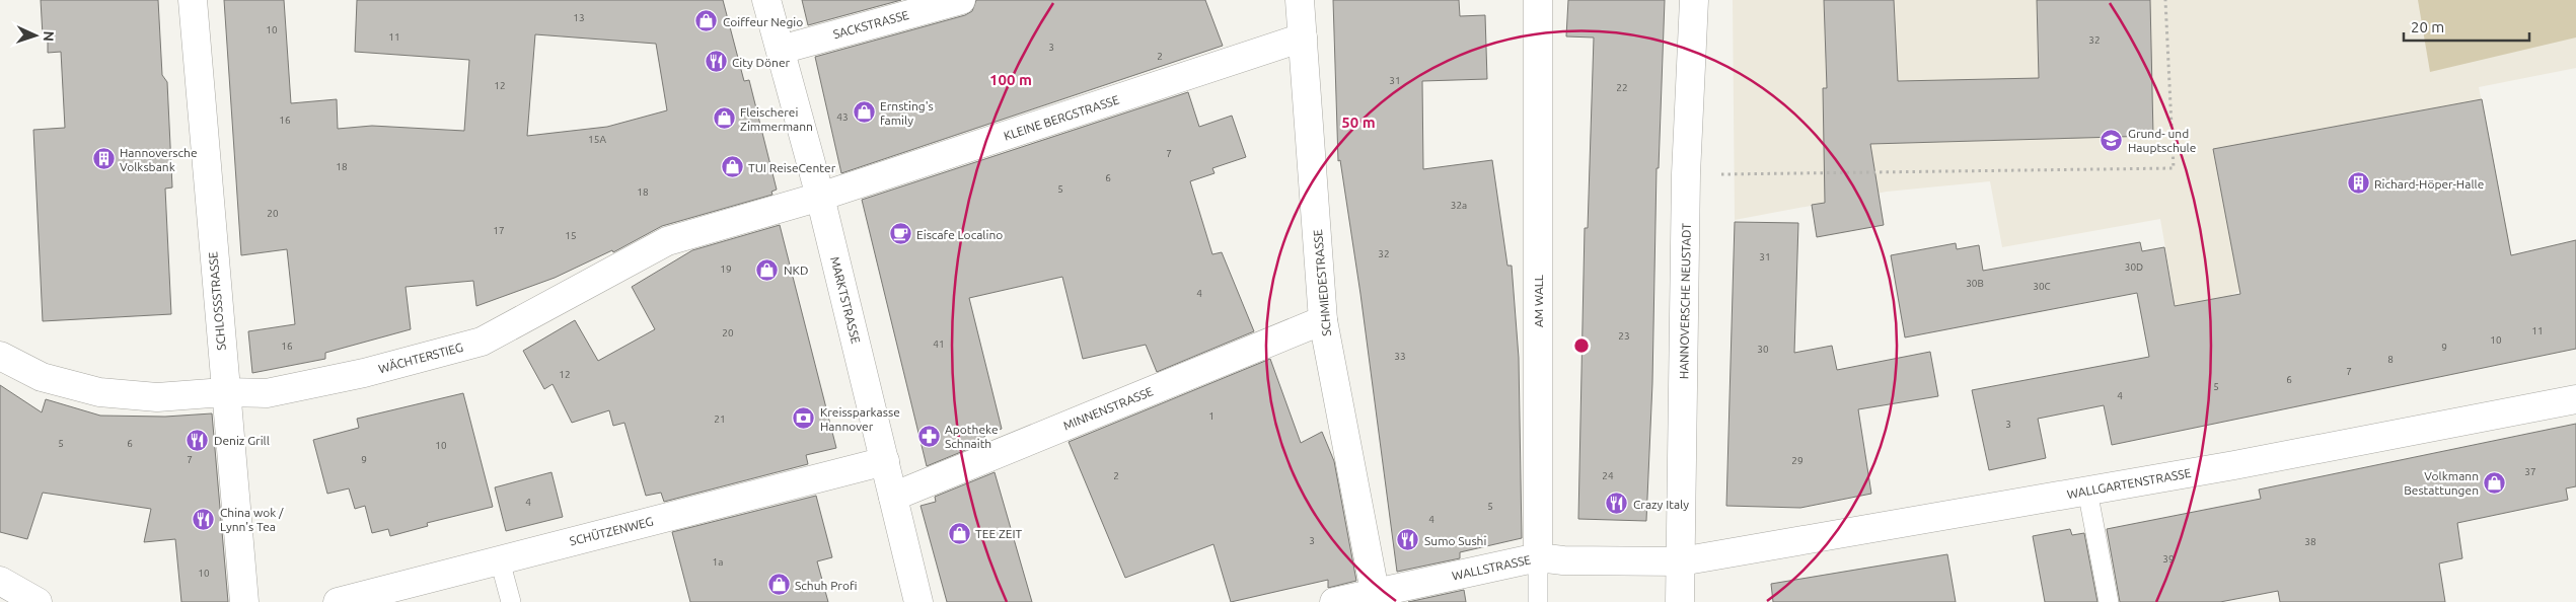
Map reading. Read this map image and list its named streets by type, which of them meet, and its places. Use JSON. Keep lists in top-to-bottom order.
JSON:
{
  "streets": {
    "street": [
      "SACKSTRASSE",
      "KLEINE BERGSTRASSE",
      "SCHMIEDESTRASSE",
      "MARKTSTRASSE",
      "SCHLOSSSTRASSE",
      "AM WALL",
      "HANNOVERSCHE NEUSTADT",
      "WÄCHTERSTIEG",
      "MINNENSTRASSE",
      "WALLGARTENSTRASSE",
      "SCHÜTZENWEG",
      "WALLSTRASSE"
    ]
  },
  "crossings": [
    ["SACKSTRASSE", "MARKTSTRASSE"],
    ["KLEINE BERGSTRASSE", "SCHMIEDESTRASSE"],
    ["KLEINE BERGSTRASSE", "MARKTSTRASSE"],
    ["KLEINE BERGSTRASSE", "WÄCHTERSTIEG"],
    ["SCHMIEDESTRASSE", "MINNENSTRASSE"],
    ["SCHMIEDESTRASSE", "WALLSTRASSE"],
    ["MARKTSTRASSE", "WÄCHTERSTIEG"],
    ["MARKTSTRASSE", "MINNENSTRASSE"],
    ["MARKTSTRASSE", "SCHÜTZENWEG"],
    ["SCHLOSSSTRASSE", "WÄCHTERSTIEG"],
    ["AM WALL", "WALLSTRASSE"],
    ["HANNOVERSCHE NEUSTADT", "WALLGARTENSTRASSE"],
    ["HANNOVERSCHE NEUSTADT", "WALLSTRASSE"],
    ["WALLGARTENSTRASSE", "WALLSTRASSE"]
  ],
  "places": {
    "shop": [
      "Coiffeur Negio",
      "Ernsting's family",
      "Fleischerei Zimmermann",
      "TUI ReiseCenter",
      "NKD",
      "Volkmann Bestattungen",
      "TEE ZEIT",
      "Schuh Profi"
    ],
    "restaurant": [
      "City Döner",
      "Deniz Grill",
      "Crazy Italy",
      "China wok / Lynn's Tea",
      "Sumo Sushi"
    ],
    "school or university": ["Grund- und Hauptschule"],
    "building": ["Hannoversche Volksbank", "Richard-Höper-Halle"],
    "cafe": ["Eiscafe Localino"],
    "bank": ["Kreissparkasse Hannover"],
    "pharmacy": ["Apotheke Schnaith"]
  },
  "house_numbers": [
    "13",
    "10",
    "11",
    "32",
    "3",
    "2",
    "31",
    "12",
    "22",
    "43",
    "16",
    "15A",
    "7",
    "18",
    "6",
    "5",
    "18",
    "32a",
    "20",
    "17",
    "15",
    "32",
    "31",
    "30D",
    "19",
    "30B",
    "30C",
    "4",
    "11",
    "20",
    "23",
    "10",
    "41",
    "16",
    "9",
    "30",
    "33",
    "8",
    "7",
    "12",
    "6",
    "5",
    "4",
    "1",
    "21",
    "3",
    "5",
    "6",
    "10",
    "7",
    "9",
    "29",
    "37",
    "2",
    "24",
    "4",
    "5",
    "4",
    "3",
    "38",
    "39",
    "1a",
    "10"
  ],
  "scale_bar": "20 m",
  "north": "right",
  "rings": ["100 m", "50 m"]
}
